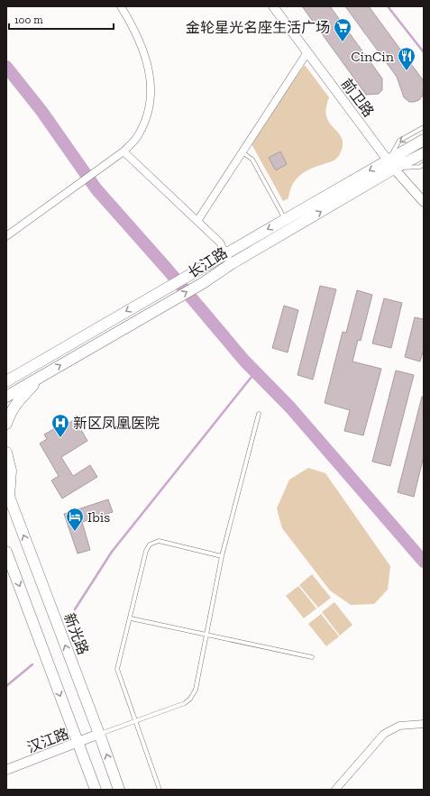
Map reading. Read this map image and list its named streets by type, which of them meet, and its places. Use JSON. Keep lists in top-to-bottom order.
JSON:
{
  "streets": {
    "main road": ["长江路", "新光路"],
    "street": ["前卫路", "汉江路"]
  },
  "crossings": [
    ["前卫路", "长江路"],
    ["新光路", "汉江路"]
  ],
  "places": {
    "supermarket": ["金轮星光名座生活广场"],
    "restaurant": ["CinCin"],
    "hospital": ["新区凤凰医院"],
    "hotel": ["Ibis"]
  },
  "scale_bar": "100 m"
}
